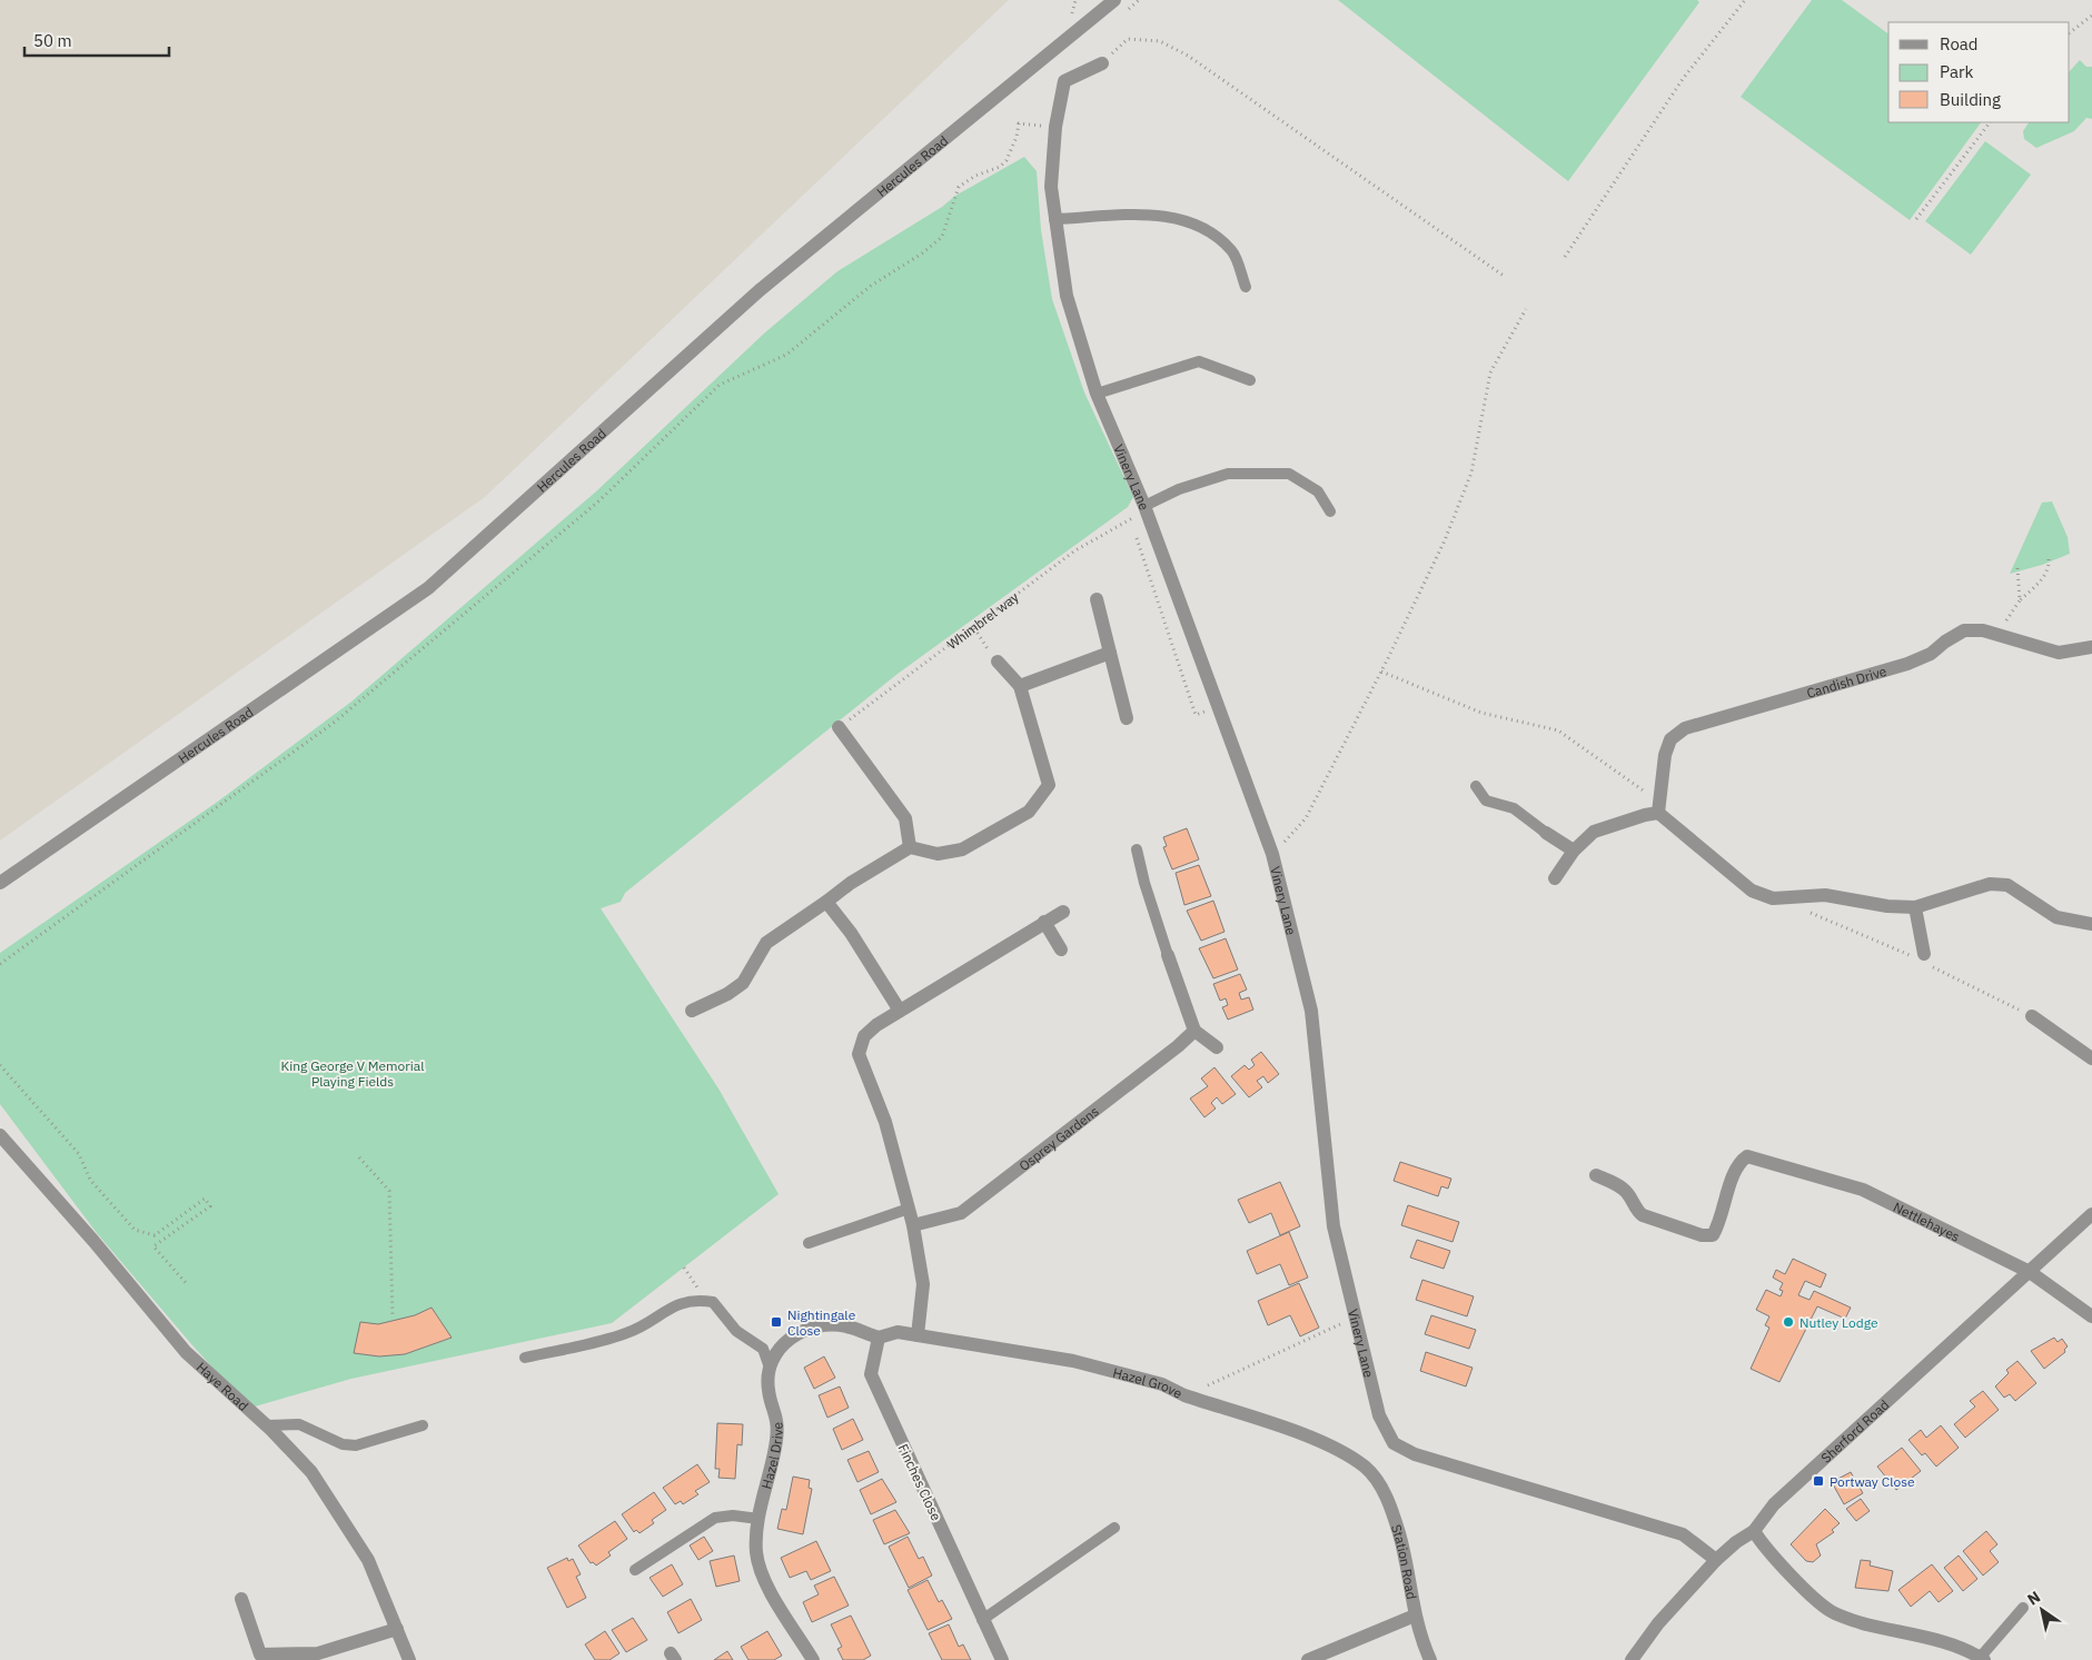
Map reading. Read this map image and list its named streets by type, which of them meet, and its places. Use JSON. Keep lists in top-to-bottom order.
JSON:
{
  "streets": {
    "street": [
      "Hercules Road",
      "Vinery Lane",
      "Candish Drive",
      "Osprey Gardens",
      "Nettlehayes",
      "Hazel Grove",
      "Haye Road",
      "Sherford Road",
      "Hazel Drive",
      "Finches Close",
      "Station Road"
    ],
    "path": ["Whimbrel way"]
  },
  "crossings": [
    ["Vinery Lane", "Whimbrel way"],
    ["Vinery Lane", "Sherford Road"],
    ["Nettlehayes", "Sherford Road"],
    ["Hazel Grove", "Station Road"]
  ],
  "parks": ["King George V Memorial Playing Fields"],
  "places": {
    "transit": ["Nightingale Close", "Portway Close"],
    "other": ["Nutley Lodge"]
  },
  "legend": ["Road", "Park", "Building"],
  "scale_bar": "50 m",
  "north": "top left"
}
